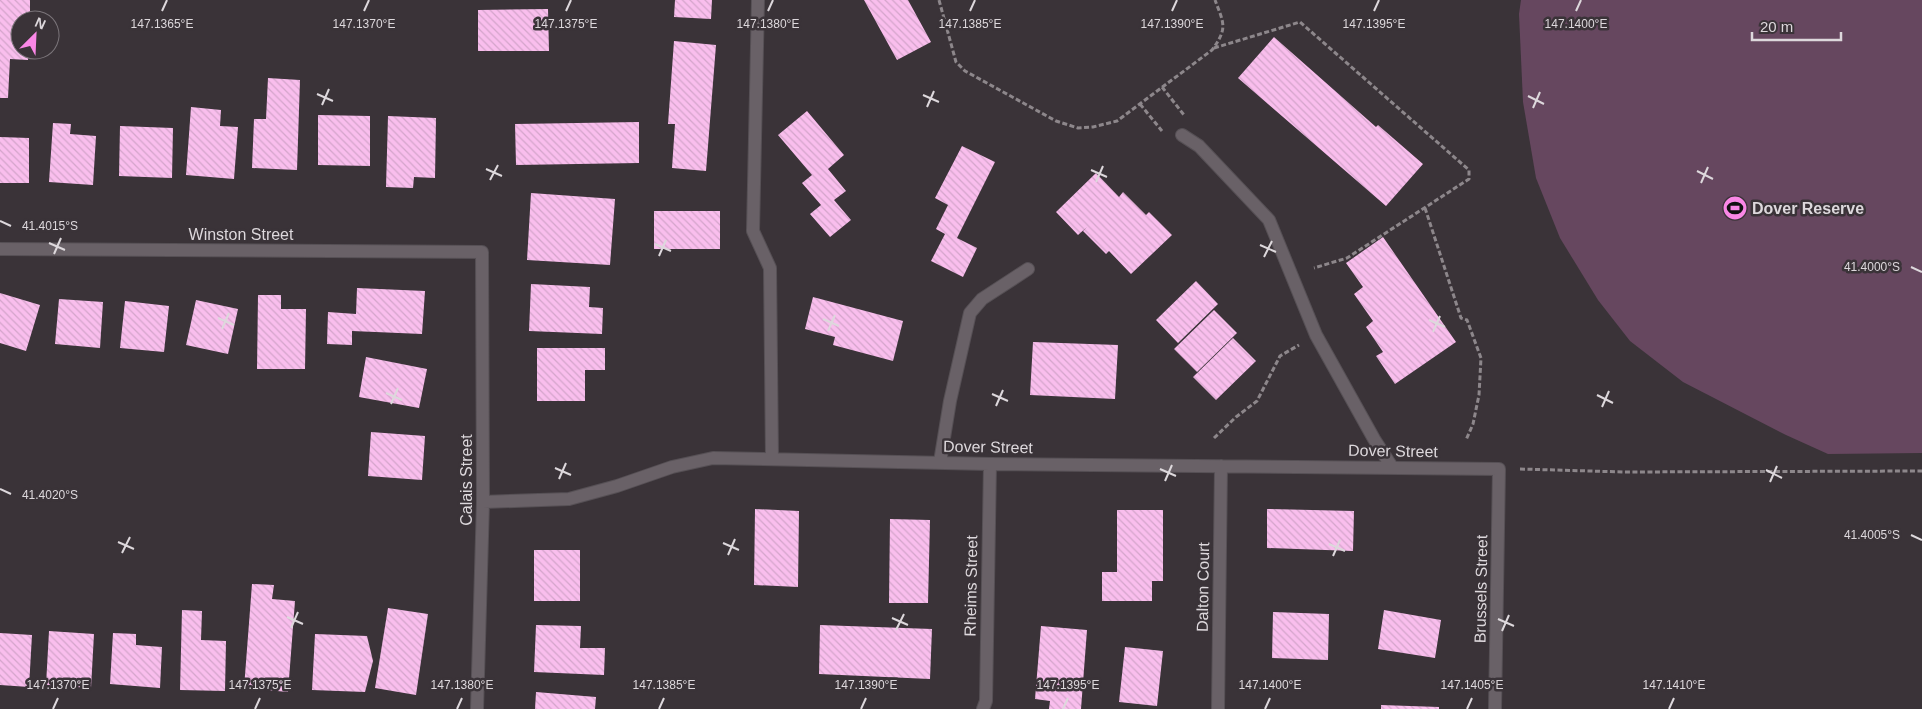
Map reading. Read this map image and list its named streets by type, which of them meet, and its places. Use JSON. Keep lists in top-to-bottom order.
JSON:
{
  "streets": {
    "street": [
      "Winston Street",
      "Dover Street",
      "Calais Street",
      "Rheims Street",
      "Dalton Court",
      "Brussels Street"
    ]
  },
  "crossings": [
    ["Winston Street", "Calais Street"],
    ["Dover Street", "Calais Street"],
    ["Dover Street", "Rheims Street"],
    ["Dover Street", "Dalton Court"],
    ["Dover Street", "Brussels Street"]
  ],
  "places": {
    "sports": ["Dover Reserve"]
  },
  "scale_bar": "20 m",
  "north": "top right",
  "coordinates": [
    "147.1370°E",
    "147.1375°E",
    "147.1380°E",
    "147.1385°E",
    "147.1390°E",
    "147.1395°E",
    "147.1400°E",
    "147.1365°E",
    "41.4015°S",
    "41.4000°S",
    "41.4020°S",
    "41.4005°S",
    "147.1405°E",
    "147.1410°E"
  ]
}
